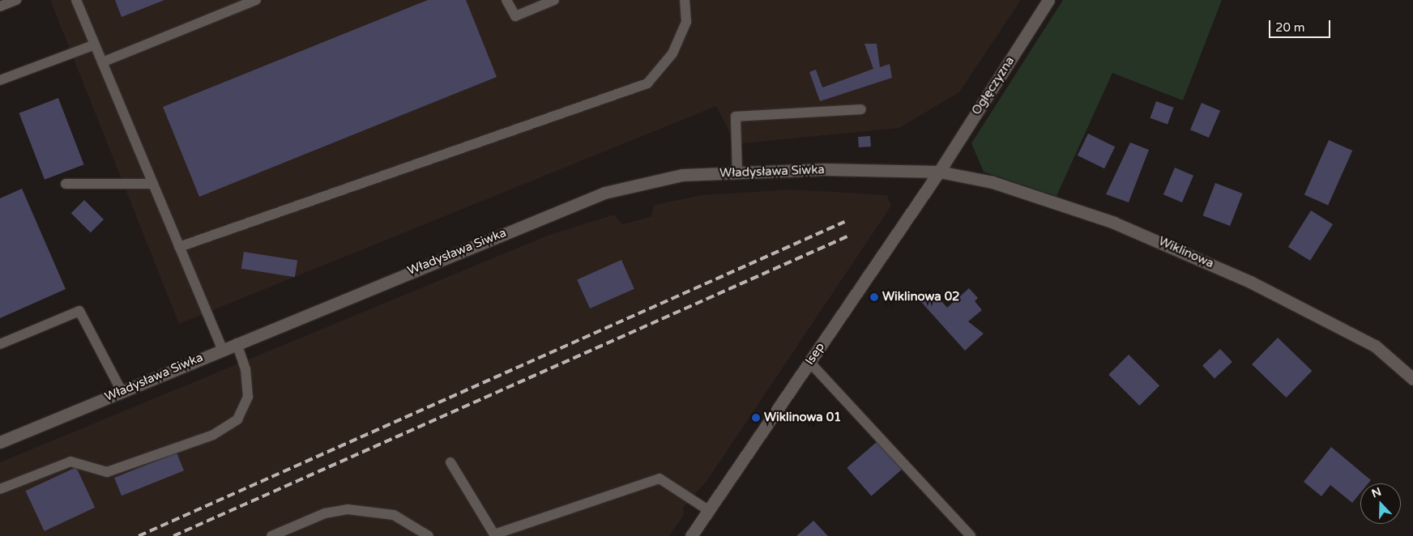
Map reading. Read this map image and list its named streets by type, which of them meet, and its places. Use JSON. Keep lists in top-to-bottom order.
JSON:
{
  "streets": {
    "street": [
      "Ogłęczyzna",
      "Władysława Siwka",
      "Wiklinowa",
      "Isep"
    ]
  },
  "crossings": [
    ["Ogłęczyzna", "Władysława Siwka"],
    ["Ogłęczyzna", "Wiklinowa"],
    ["Ogłęczyzna", "Isep"],
    ["Władysława Siwka", "Wiklinowa"],
    ["Władysława Siwka", "Isep"],
    ["Wiklinowa", "Isep"]
  ],
  "places": ["Wiklinowa 02", "Wiklinowa 01"],
  "scale_bar": "20 m",
  "north": "top"
}
